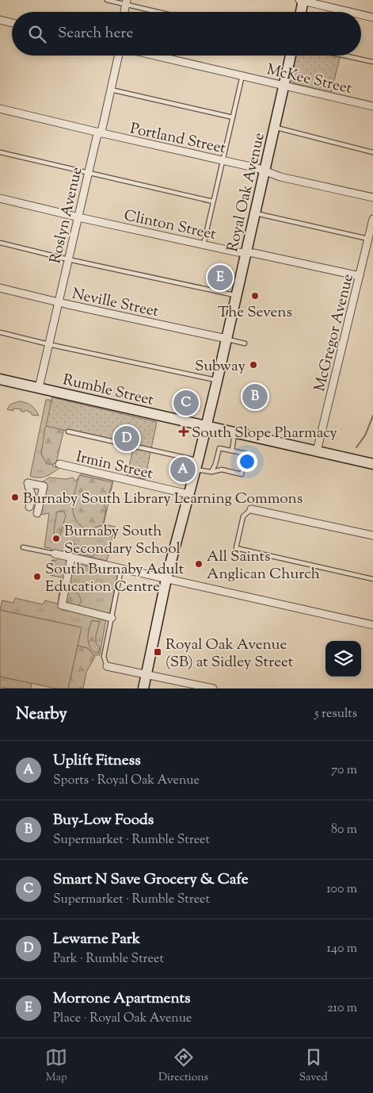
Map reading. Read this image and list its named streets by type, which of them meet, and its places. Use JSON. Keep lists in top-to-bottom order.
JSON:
{
  "streets": {
    "street": [
      "McKee Street",
      "Portland Street",
      "Royal Oak Avenue",
      "Roslyn Avenue",
      "Clinton Street",
      "Neville Street",
      "McGregor Avenue",
      "Rumble Street",
      "Irmin Street"
    ]
  },
  "crossings": [
    ["McKee Street", "Royal Oak Avenue"],
    ["Portland Street", "Royal Oak Avenue"],
    ["Portland Street", "Roslyn Avenue"],
    ["Royal Oak Avenue", "Clinton Street"],
    ["Royal Oak Avenue", "Neville Street"],
    ["Royal Oak Avenue", "Rumble Street"],
    ["Royal Oak Avenue", "Irmin Street"],
    ["Roslyn Avenue", "Clinton Street"],
    ["Roslyn Avenue", "Neville Street"],
    ["Roslyn Avenue", "Rumble Street"],
    ["Clinton Street", "McGregor Avenue"],
    ["McGregor Avenue", "Rumble Street"]
  ],
  "places": {
    "other": [
      "The Sevens",
      "Subway",
      "Burnaby South Library Learning Commons",
      "Burnaby South Secondary School",
      "All Saints Anglican Church",
      "South Burnaby Adult Education Centre"
    ],
    "health": ["South Slope Pharmacy"],
    "transit": ["Royal Oak Avenue (SB) at Sidley Street"]
  },
  "page": {
    "search": "Search here",
    "pins": [
      "E",
      "B",
      "C",
      "D",
      "A"
    ],
    "heading": ["Nearby", "5 results"],
    "list": [
      {
        "mark": "A",
        "name": "Uplift Fitness",
        "note": "Sports · Royal Oak Avenue",
        "value": "70 m"
      },
      {
        "mark": "B",
        "name": "Buy-Low Foods",
        "note": "Supermarket · Rumble Street",
        "value": "80 m"
      },
      {
        "mark": "C",
        "name": "Smart N Save Grocery & Cafe",
        "note": "Supermarket · Rumble Street",
        "value": "100 m"
      },
      {
        "mark": "D",
        "name": "Lewarne Park",
        "note": "Park · Rumble Street",
        "value": "140 m"
      },
      {
        "mark": "E",
        "name": "Morrone Apartments",
        "note": "Place · Royal Oak Avenue",
        "value": "210 m"
      }
    ],
    "nav": ["Map", "Directions", "Saved"]
  }
}
